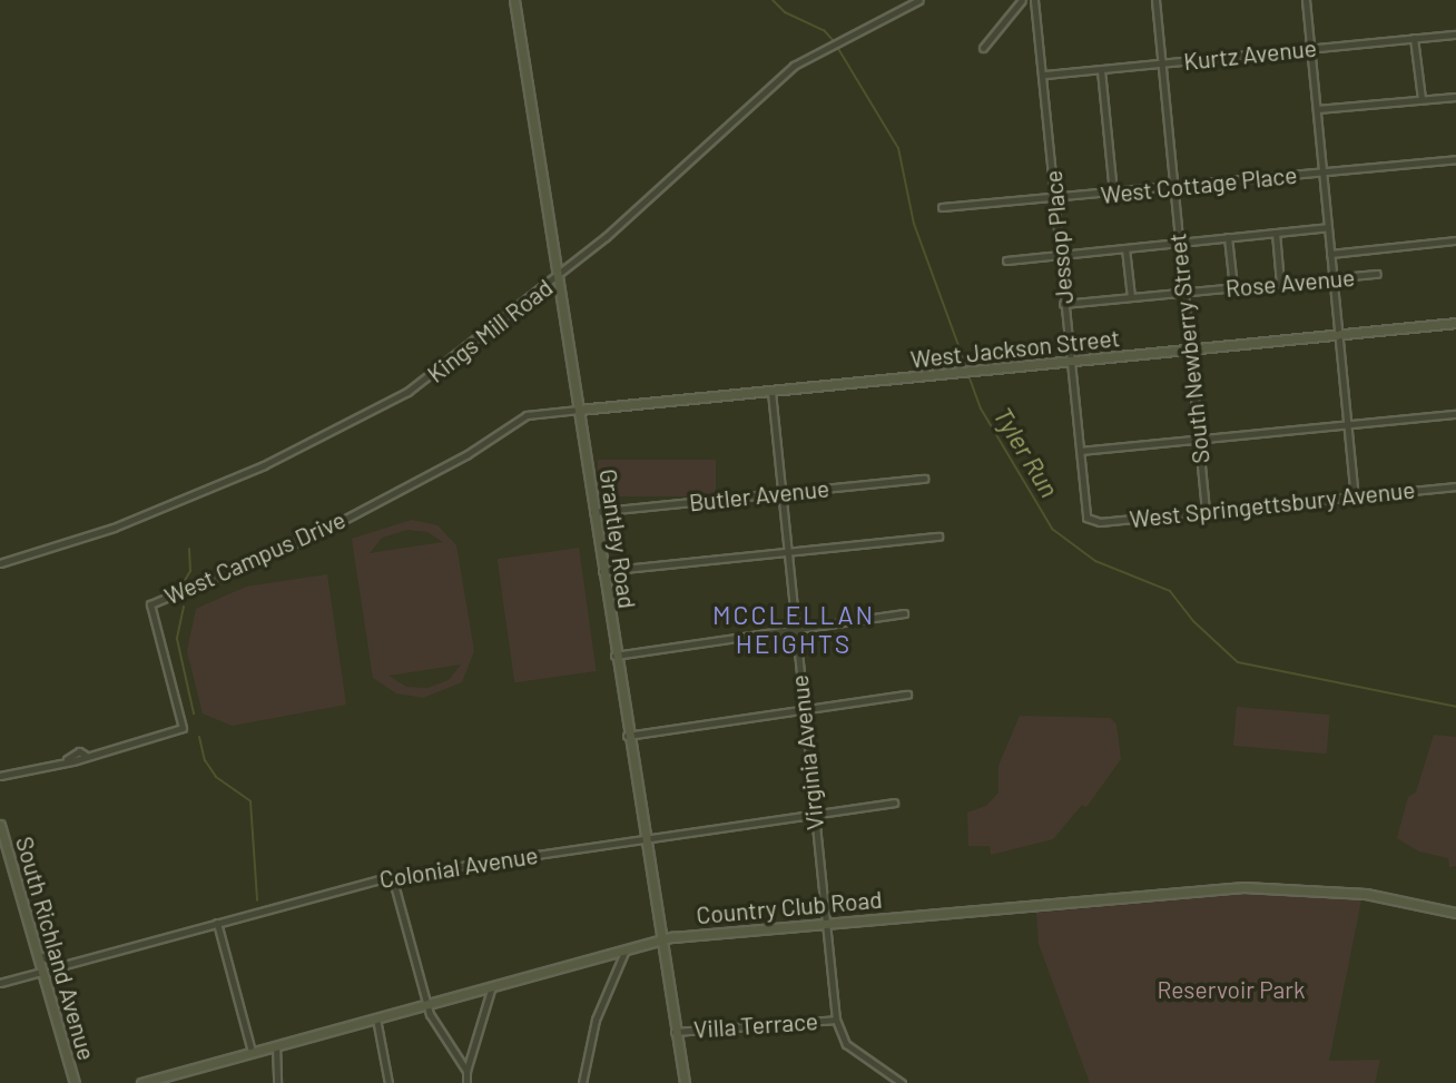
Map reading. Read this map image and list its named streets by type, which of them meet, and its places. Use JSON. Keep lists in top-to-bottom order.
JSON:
{
  "streets": {
    "street": [
      "Kurtz Avenue",
      "West Cottage Place",
      "Jessop Place",
      "Rose Avenue",
      "Kings Mill Road",
      "West Jackson Street",
      "South Newberry Street",
      "Butler Avenue",
      "West Springettsbury Avenue",
      "Grantley Road",
      "West Campus Drive",
      "Virginia Avenue",
      "Colonial Avenue",
      "Country Club Road",
      "South Richland Avenue",
      "Villa Terrace"
    ]
  },
  "crossings": [
    ["Kurtz Avenue", "Jessop Place"],
    ["Kurtz Avenue", "South Newberry Street"],
    ["West Cottage Place", "Jessop Place"],
    ["West Cottage Place", "South Newberry Street"],
    ["Jessop Place", "Rose Avenue"],
    ["Jessop Place", "West Jackson Street"],
    ["Jessop Place", "West Springettsbury Avenue"],
    ["Rose Avenue", "South Newberry Street"],
    ["Kings Mill Road", "Grantley Road"],
    ["West Jackson Street", "South Newberry Street"],
    ["West Jackson Street", "Grantley Road"],
    ["West Jackson Street", "West Campus Drive"],
    ["West Jackson Street", "Virginia Avenue"],
    ["South Newberry Street", "West Springettsbury Avenue"],
    ["Butler Avenue", "Grantley Road"],
    ["Butler Avenue", "Virginia Avenue"],
    ["Grantley Road", "West Campus Drive"],
    ["Grantley Road", "Colonial Avenue"],
    ["Grantley Road", "Country Club Road"],
    ["Grantley Road", "Villa Terrace"],
    ["Virginia Avenue", "Colonial Avenue"],
    ["Virginia Avenue", "Country Club Road"],
    ["Virginia Avenue", "Villa Terrace"],
    ["Colonial Avenue", "South Richland Avenue"]
  ],
  "districts": ["MCCLELLAN HEIGHTS"],
  "water": ["Tyler Run"],
  "parks": ["Reservoir Park"]
}
